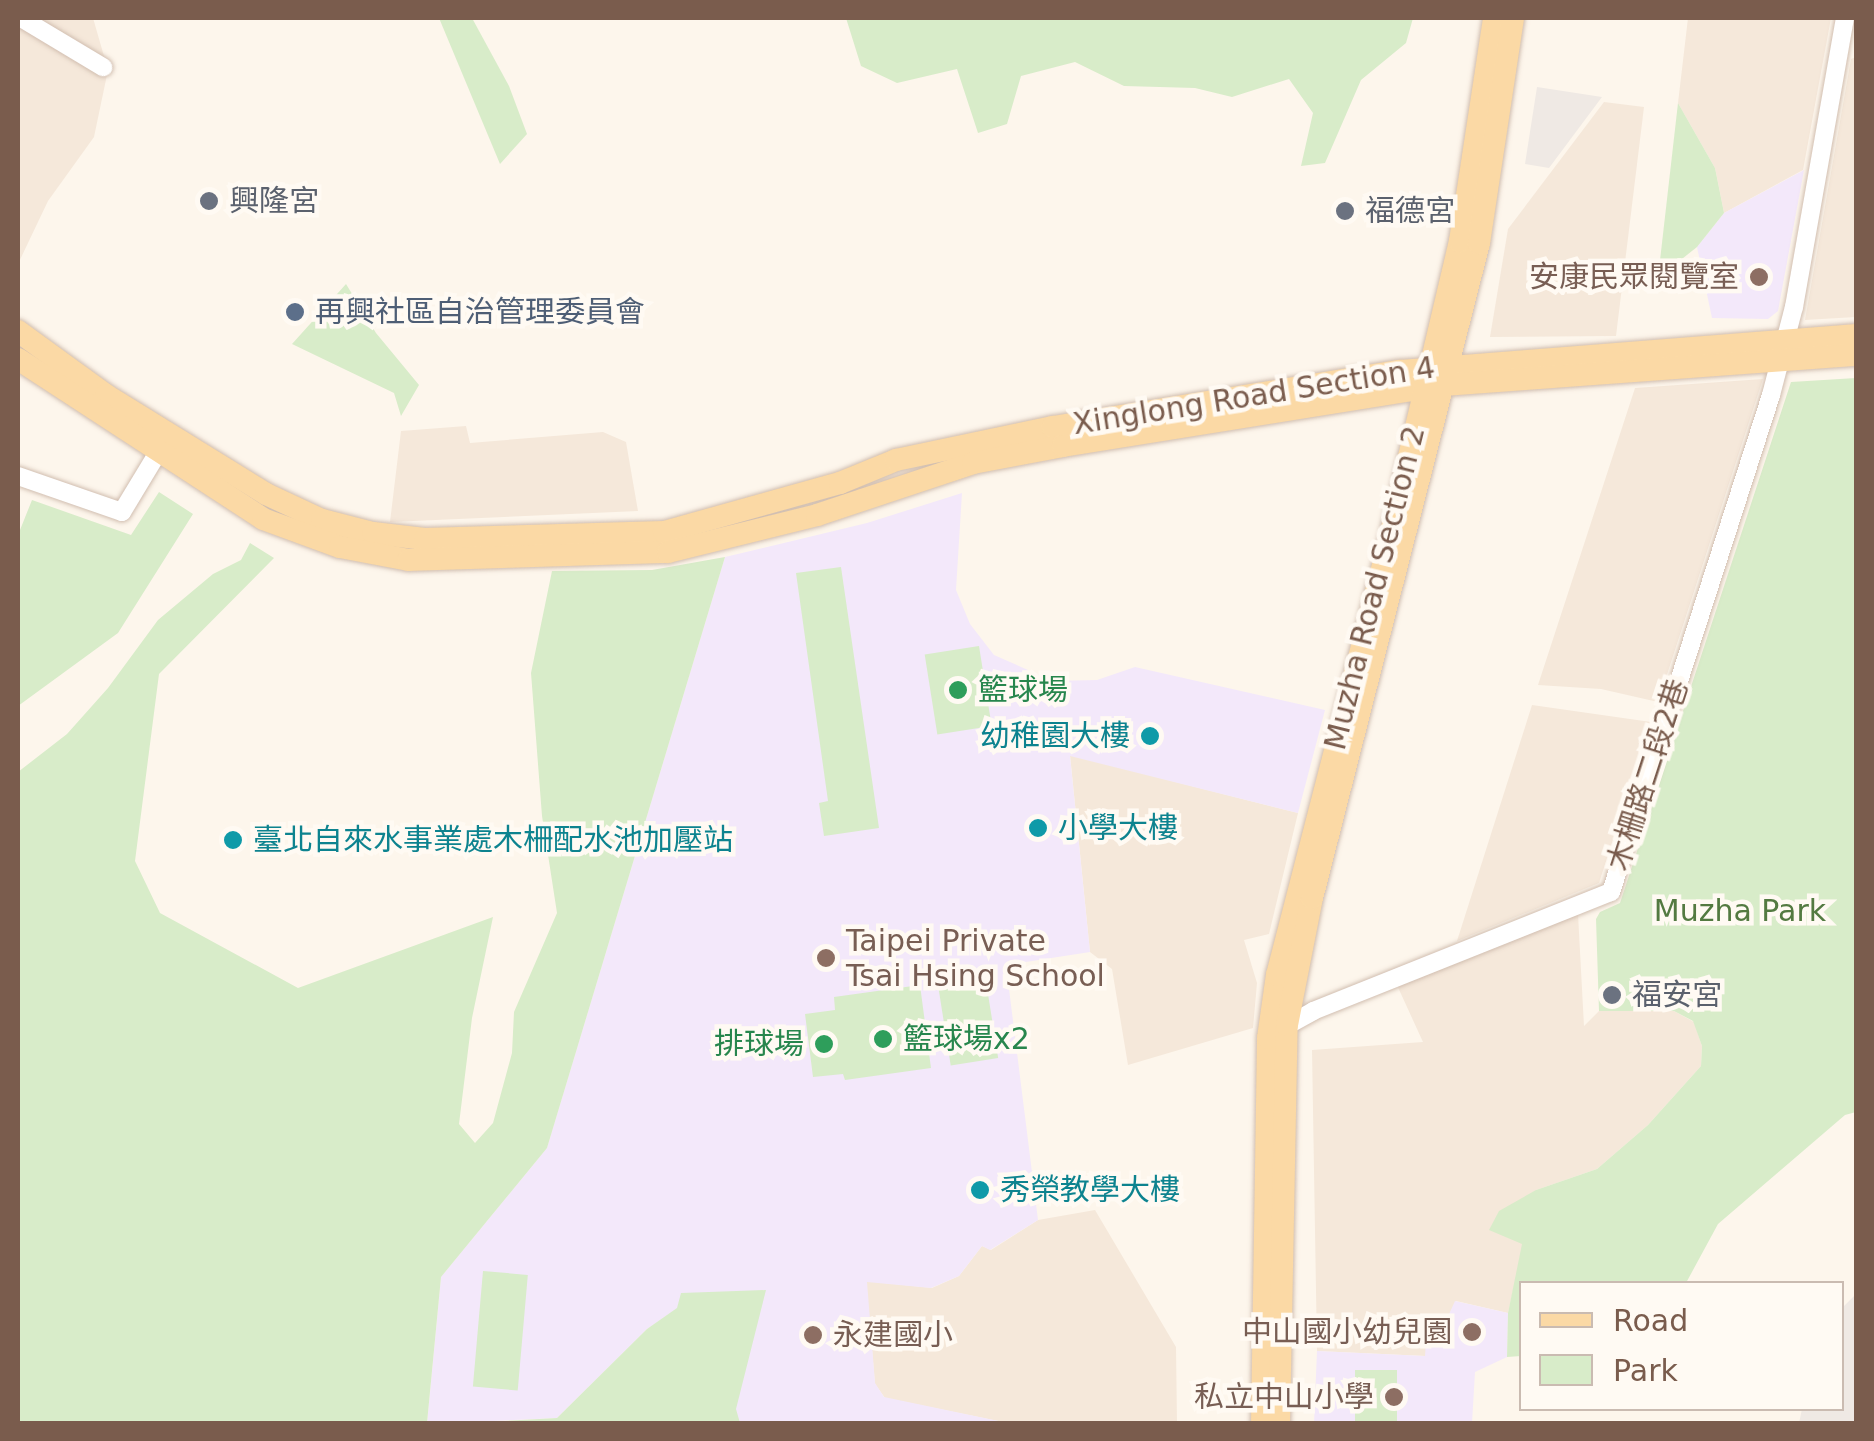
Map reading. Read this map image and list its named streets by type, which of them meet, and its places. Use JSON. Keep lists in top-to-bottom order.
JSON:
{
  "streets": {
    "main road": ["Xinglong Road Section 4", "Muzha Road Section 2"],
    "street": ["木柵路二段2巷"]
  },
  "crossings": [
    ["Xinglong Road Section 4", "Muzha Road Section 2"],
    ["Xinglong Road Section 4", "木柵路二段2巷"],
    ["Muzha Road Section 2", "木柵路二段2巷"]
  ],
  "parks": ["Muzha Park"],
  "places": [
    "興隆宮",
    "福德宮",
    "安康民眾閱覽室",
    "再興社區自治管理委員會",
    "籃球場",
    "幼稚園大樓",
    "小學大樓",
    "臺北自來水事業處木柵配水池加壓站",
    "Taipei Private Tsai Hsing School",
    "福安宮",
    "籃球場x2",
    "排球場",
    "秀榮教學大樓",
    "中山國小幼兒園",
    "永建國小",
    "私立中山小學"
  ],
  "legend": ["Road", "Park"]
}
